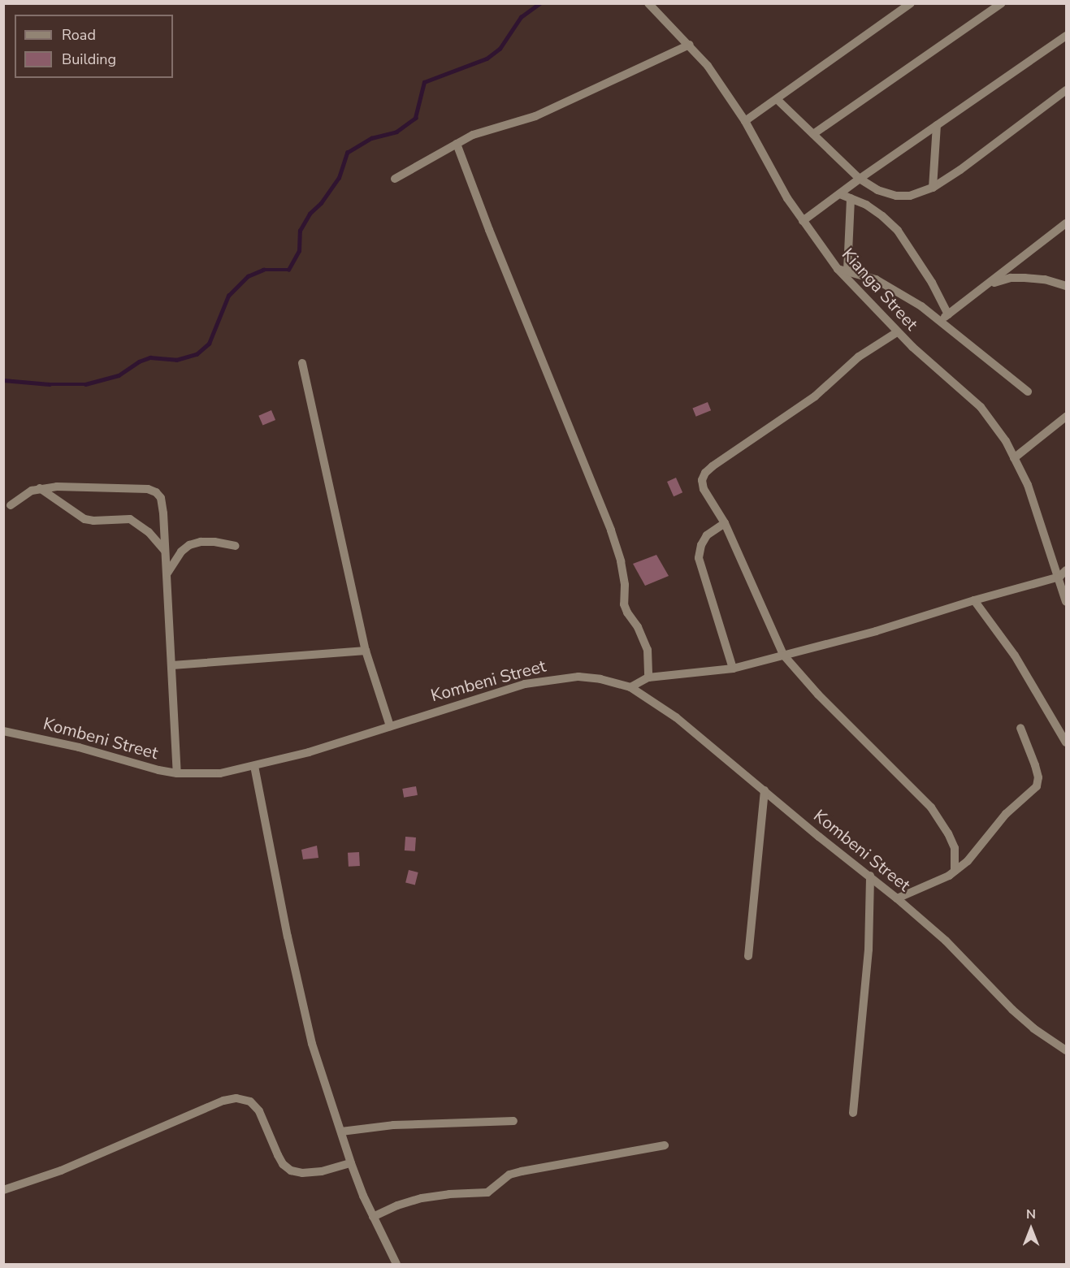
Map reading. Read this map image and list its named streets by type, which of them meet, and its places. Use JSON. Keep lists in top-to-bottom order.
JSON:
{
  "streets": {
    "street": ["Kianga Street", "Kombeni Street"]
  },
  "legend": ["Road", "Building"],
  "north": "top"
}
